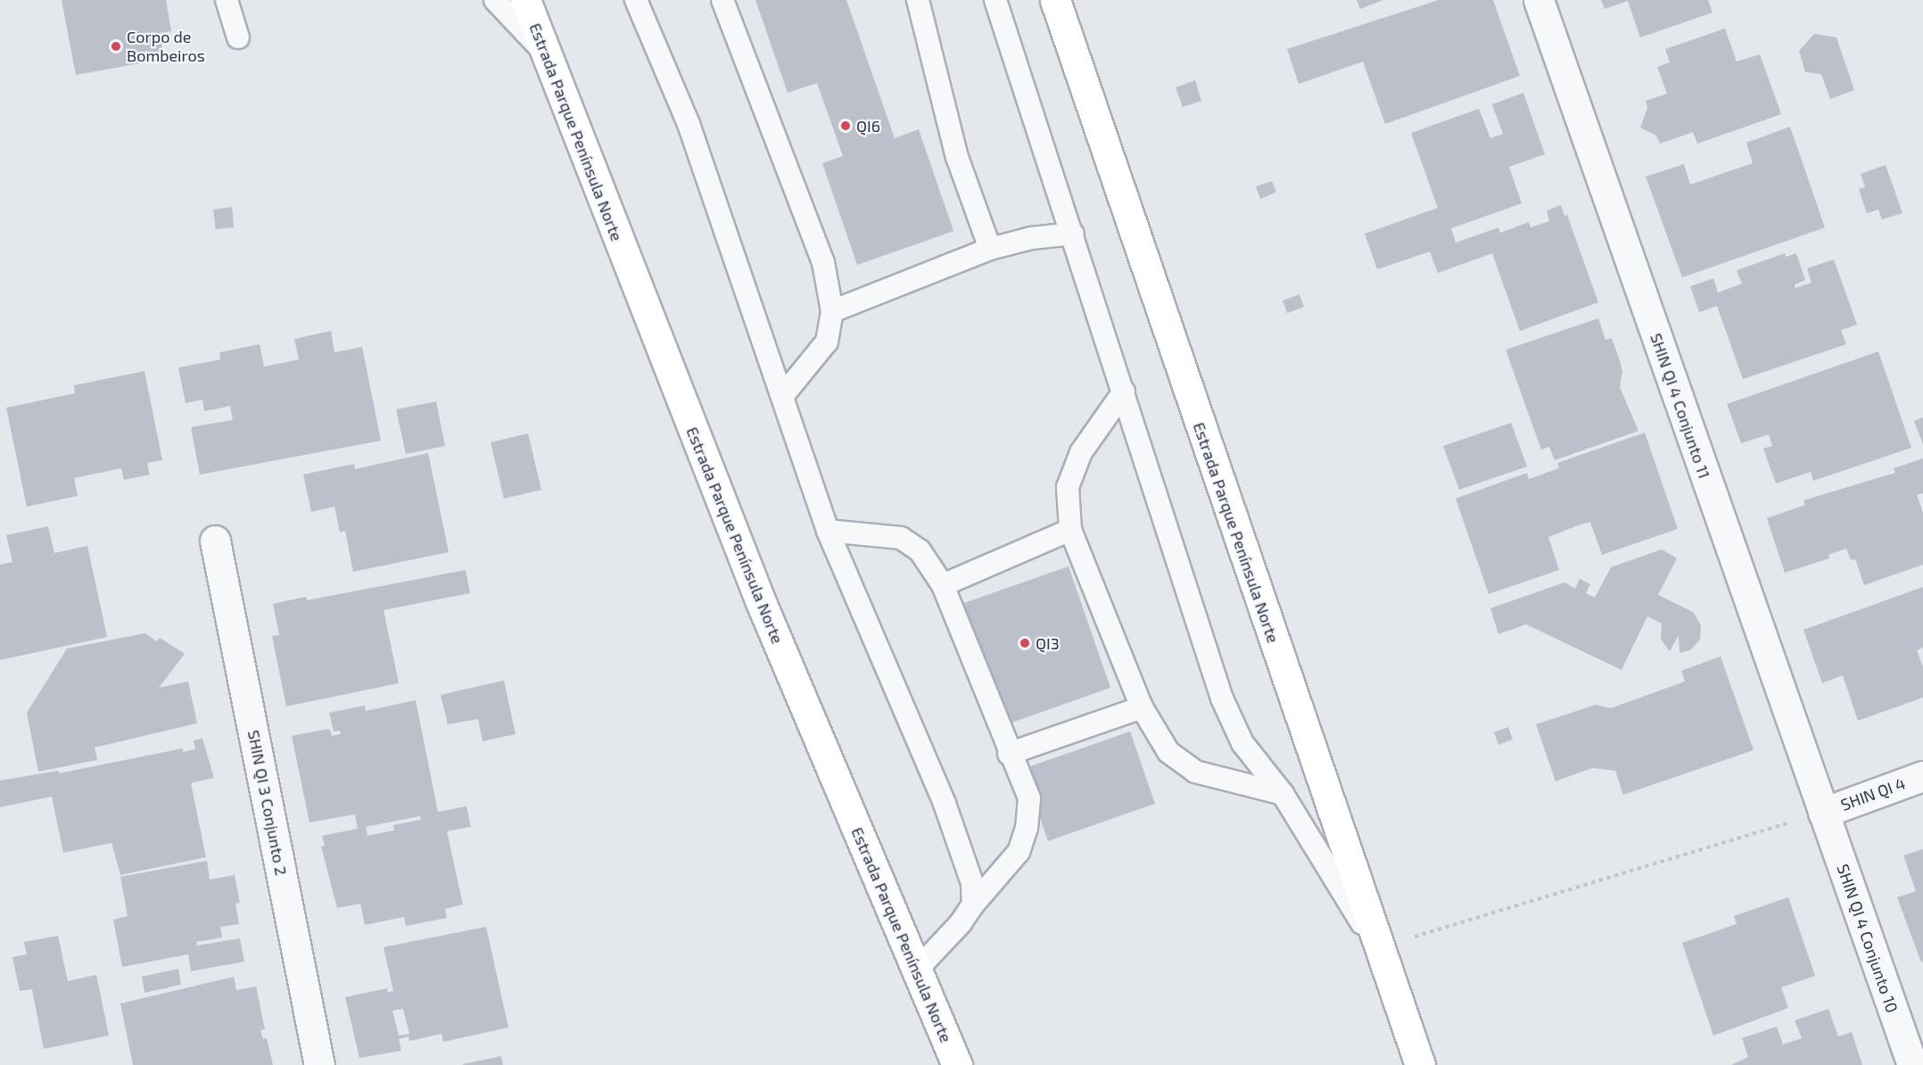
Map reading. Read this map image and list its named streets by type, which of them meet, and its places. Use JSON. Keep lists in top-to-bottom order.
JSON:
{
  "streets": {
    "main road": ["Estrada Parque Península Norte"],
    "street": [
      "SHIN QI 4 Conjunto 11",
      "SHIN QI 4",
      "SHIN QI 3 Conjunto 2",
      "SHIN QI 4 Conjunto 10"
    ]
  },
  "crossings": [
    ["SHIN QI 4 Conjunto 11", "SHIN QI 4"],
    ["SHIN QI 4 Conjunto 11", "SHIN QI 4 Conjunto 10"],
    ["SHIN QI 4", "SHIN QI 4 Conjunto 10"]
  ],
  "places": ["Corpo de Bombeiros", "QI6", "QI3"]
}
